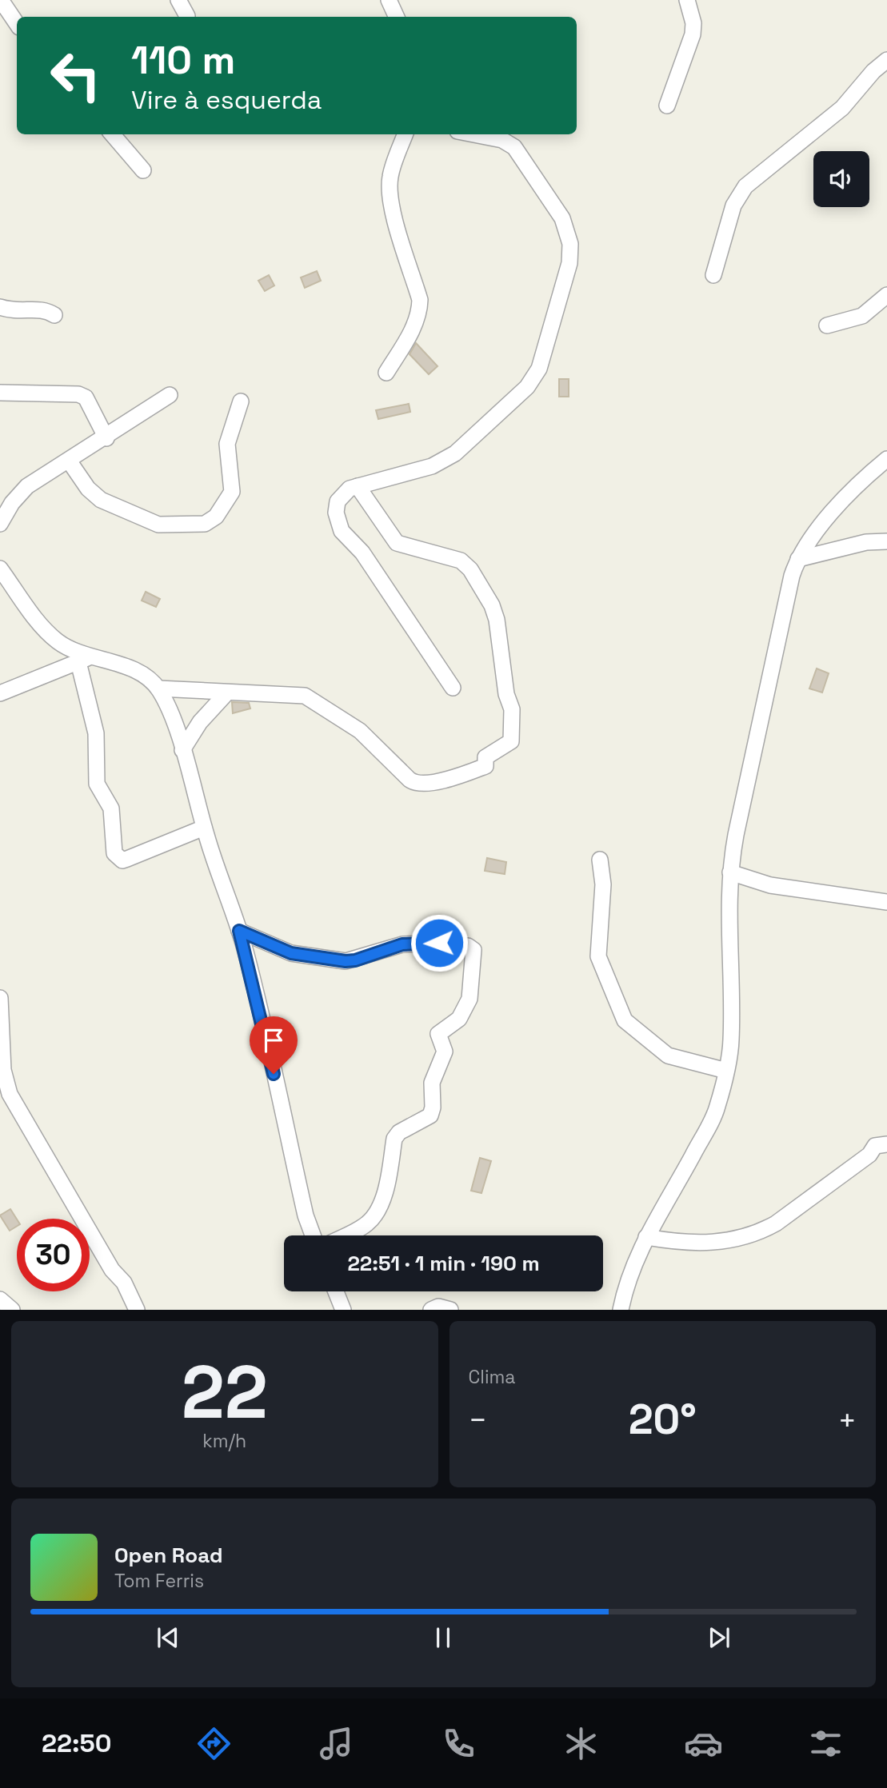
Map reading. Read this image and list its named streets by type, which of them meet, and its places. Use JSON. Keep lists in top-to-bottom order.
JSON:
{
  "page": {
    "turn": ["110 m", "Vire à esquerda"],
    "limit": "30",
    "trip": "22:51 · 1 min · 190 m",
    "tile": [
      ["22", "km/h"],
      "Clima"
    ],
    "heat": ["−", "20°", "+"],
    "song": ["Open Road", "Tom Ferris"],
    "tabs": "22:50"
  }
}
